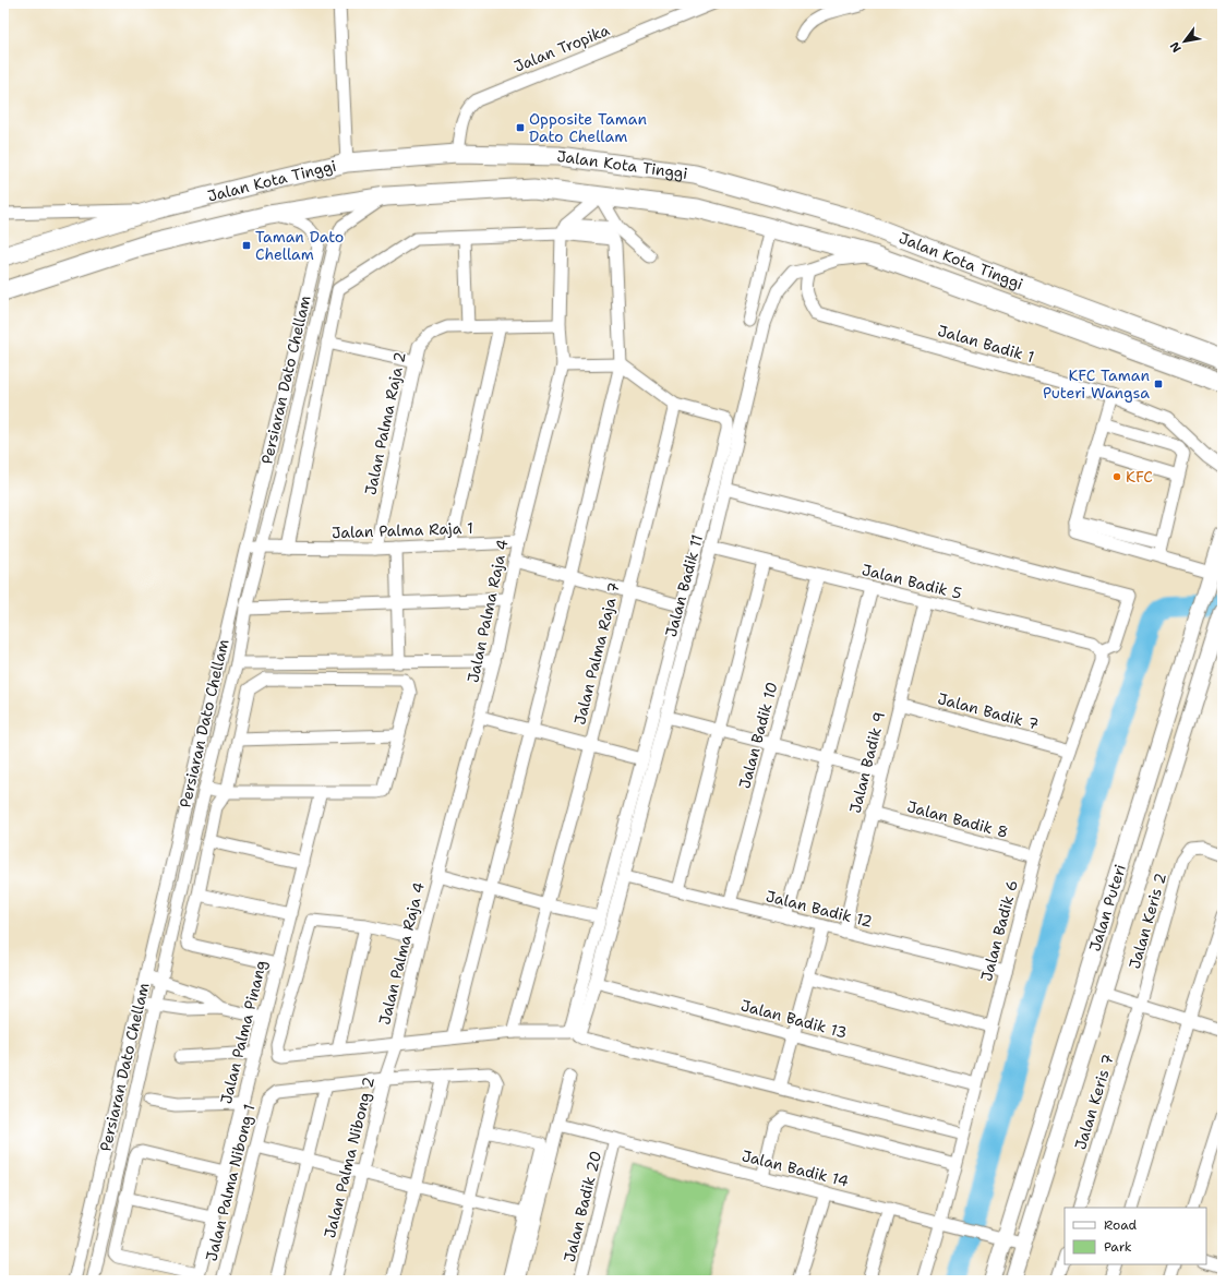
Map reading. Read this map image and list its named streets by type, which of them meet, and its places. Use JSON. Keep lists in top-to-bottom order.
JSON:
{
  "streets": {
    "highway": ["Jalan Kota Tinggi"],
    "main road": ["Jalan Puteri"],
    "street": [
      "Jalan Tropika",
      "Jalan Badik 1",
      "Persiaran Dato Chellam",
      "Jalan Palma Raja 2",
      "Jalan Palma Raja 1",
      "Jalan Badik 5",
      "Jalan Badik 11",
      "Jalan Palma Raja 4",
      "Jalan Palma Raja 7",
      "Jalan Badik 7",
      "Jalan Badik 10",
      "Jalan Badik 9",
      "Jalan Badik 8",
      "Jalan Badik 12",
      "Jalan Keris 2",
      "Jalan Badik 6",
      "Jalan Badik 13",
      "Jalan Palma Pinang",
      "Jalan Keris 7",
      "Jalan Palma Nibong 2",
      "Jalan Badik 14",
      "Jalan Palma Nibong 1",
      "Jalan Badik 20"
    ]
  },
  "crossings": [
    ["Jalan Tropika", "Jalan Kota Tinggi"],
    ["Jalan Kota Tinggi", "Persiaran Dato Chellam"],
    ["Jalan Kota Tinggi", "Jalan Badik 11"],
    ["Jalan Badik 1", "Jalan Badik 11"],
    ["Persiaran Dato Chellam", "Jalan Palma Raja 1"],
    ["Jalan Palma Raja 2", "Jalan Palma Raja 1"],
    ["Jalan Palma Raja 2", "Jalan Palma Raja 4"],
    ["Jalan Palma Raja 1", "Jalan Palma Raja 4"],
    ["Jalan Badik 5", "Jalan Badik 11"],
    ["Jalan Badik 5", "Jalan Badik 10"],
    ["Jalan Badik 5", "Jalan Badik 9"],
    ["Jalan Badik 5", "Jalan Badik 6"],
    ["Jalan Badik 11", "Jalan Badik 12"],
    ["Jalan Badik 11", "Jalan Badik 13"],
    ["Jalan Palma Raja 4", "Jalan Palma Nibong 2"],
    ["Jalan Badik 7", "Jalan Badik 9"],
    ["Jalan Badik 7", "Jalan Badik 6"],
    ["Jalan Badik 10", "Jalan Badik 12"],
    ["Jalan Badik 9", "Jalan Badik 8"],
    ["Jalan Badik 9", "Jalan Badik 12"],
    ["Jalan Badik 8", "Jalan Badik 6"],
    ["Jalan Puteri", "Jalan Badik 14"],
    ["Jalan Badik 12", "Jalan Badik 6"],
    ["Jalan Keris 2", "Jalan Keris 7"],
    ["Jalan Badik 6", "Jalan Badik 13"],
    ["Jalan Badik 6", "Jalan Badik 14"],
    ["Jalan Badik 14", "Jalan Badik 20"]
  ],
  "places": {
    "transit": ["Opposite Taman Dato Chellam", "Taman Dato Chellam", "KFC Taman Puteri Wangsa"],
    "other": ["KFC"]
  },
  "legend": ["Road", "Park"],
  "north": "bottom left"
}
